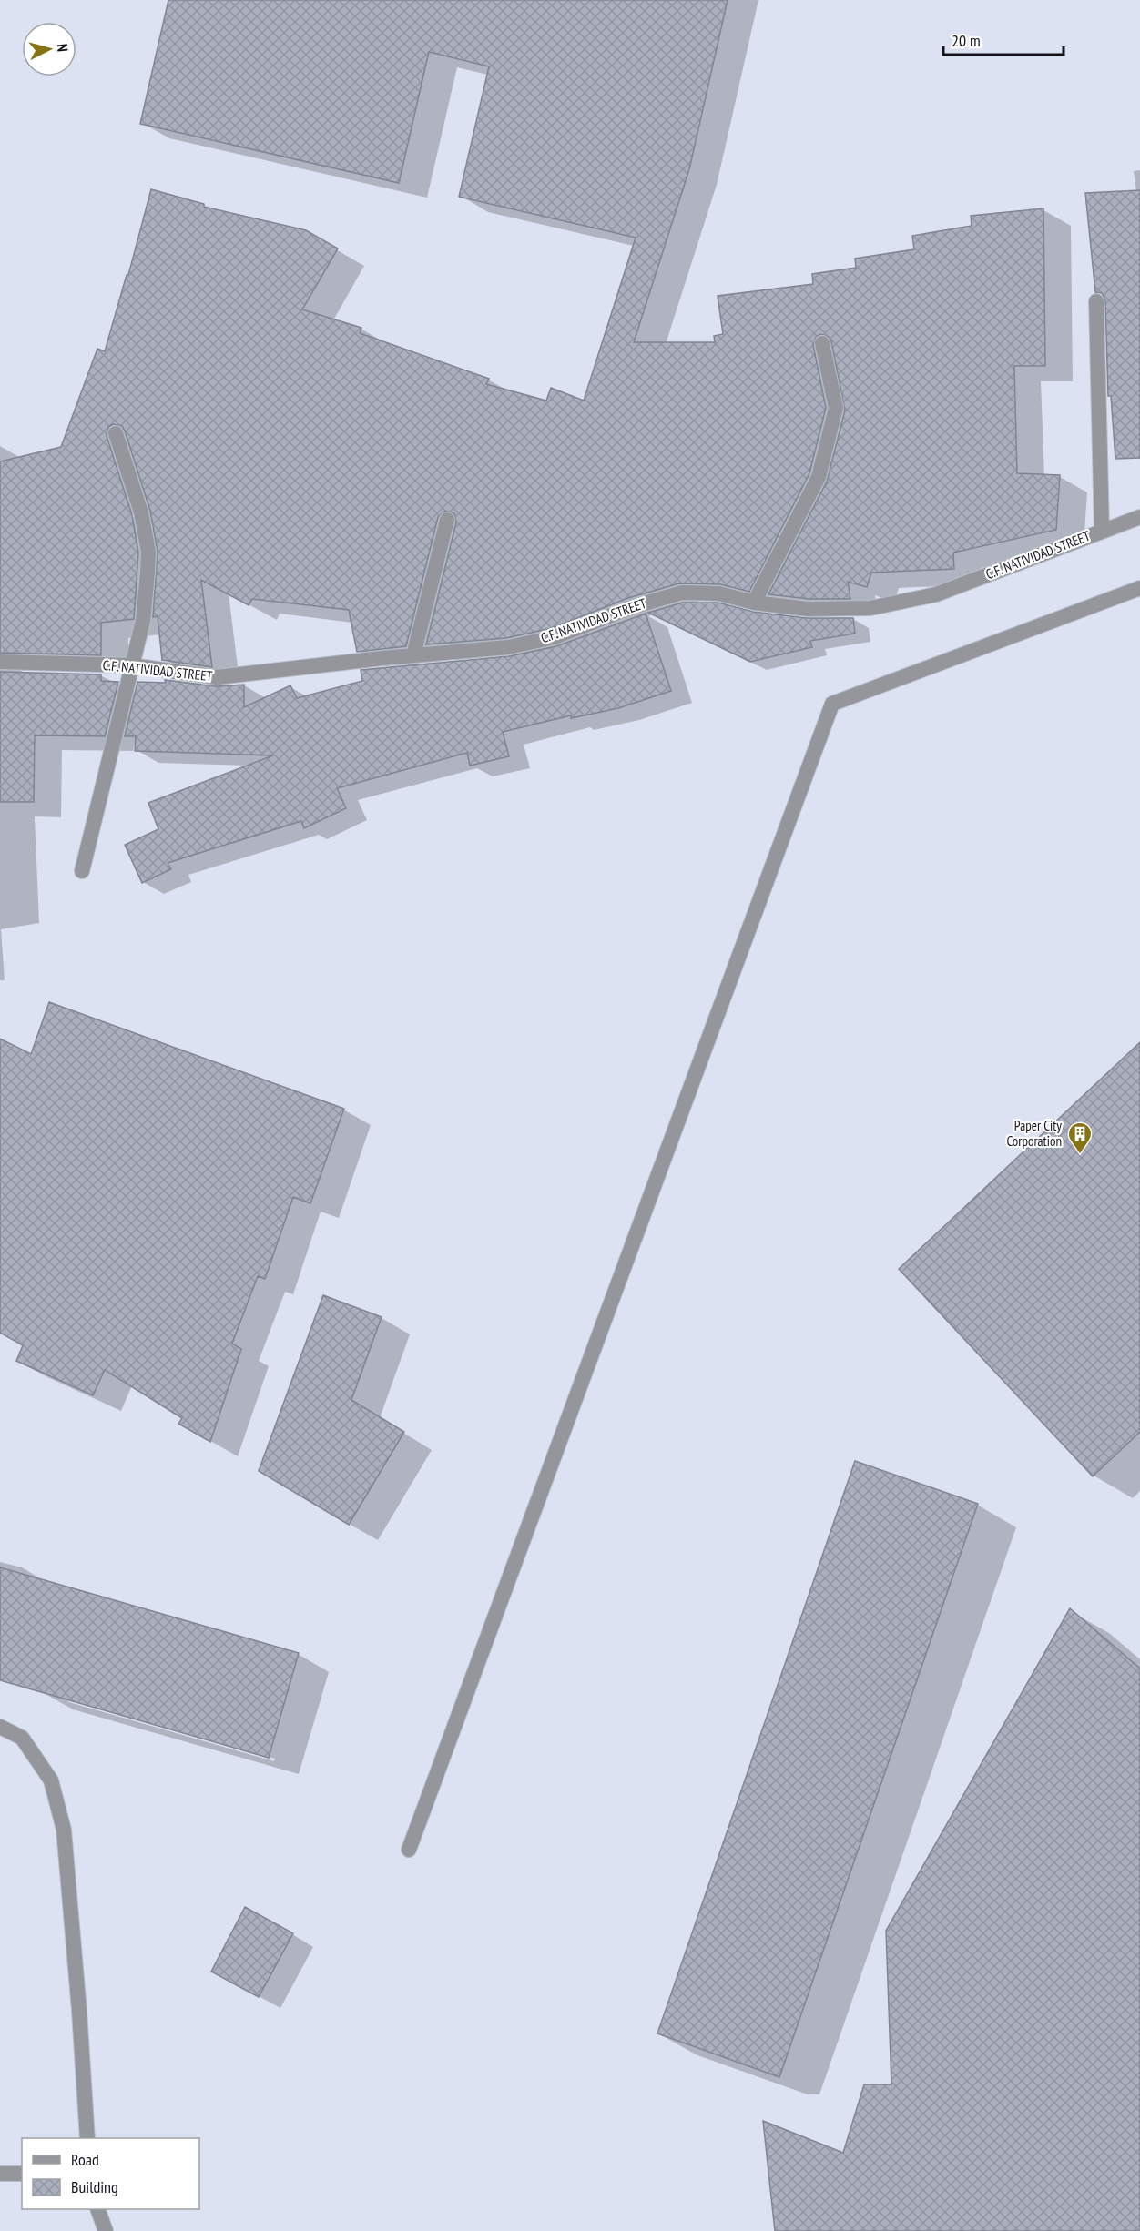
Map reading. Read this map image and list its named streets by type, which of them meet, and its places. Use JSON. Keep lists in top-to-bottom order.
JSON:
{
  "streets": {
    "street": ["C.F. NATIVIDAD STREET"]
  },
  "places": {
    "building": ["Paper City Corporation"]
  },
  "legend": ["Road", "Building"],
  "scale_bar": "20 m",
  "north": "right"
}
